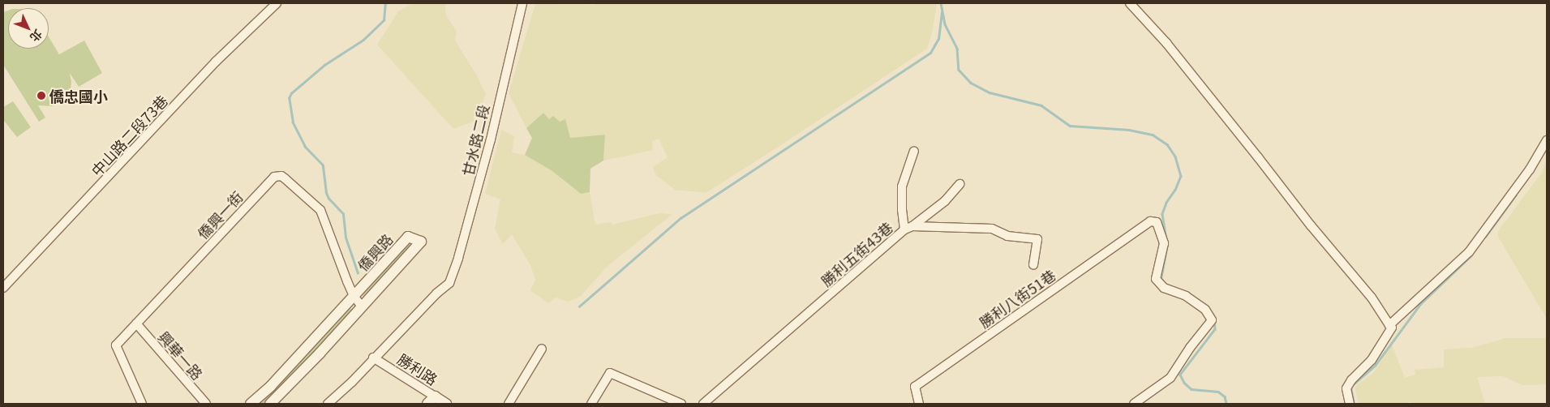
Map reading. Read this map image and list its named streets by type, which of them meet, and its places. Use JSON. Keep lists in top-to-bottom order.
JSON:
{
  "streets": {
    "street": [
      "中山路二段73巷",
      "甘水路二段",
      "僑興一街",
      "僑興路",
      "勝利五街43巷",
      "勝利八街51巷",
      "興華一路",
      "勝利路"
    ]
  },
  "crossings": [
    ["甘水路二段", "勝利路"],
    ["僑興一街", "僑興路"],
    ["僑興一街", "興華一路"]
  ],
  "places": ["僑忠國小"],
  "north": "bottom right"
}
